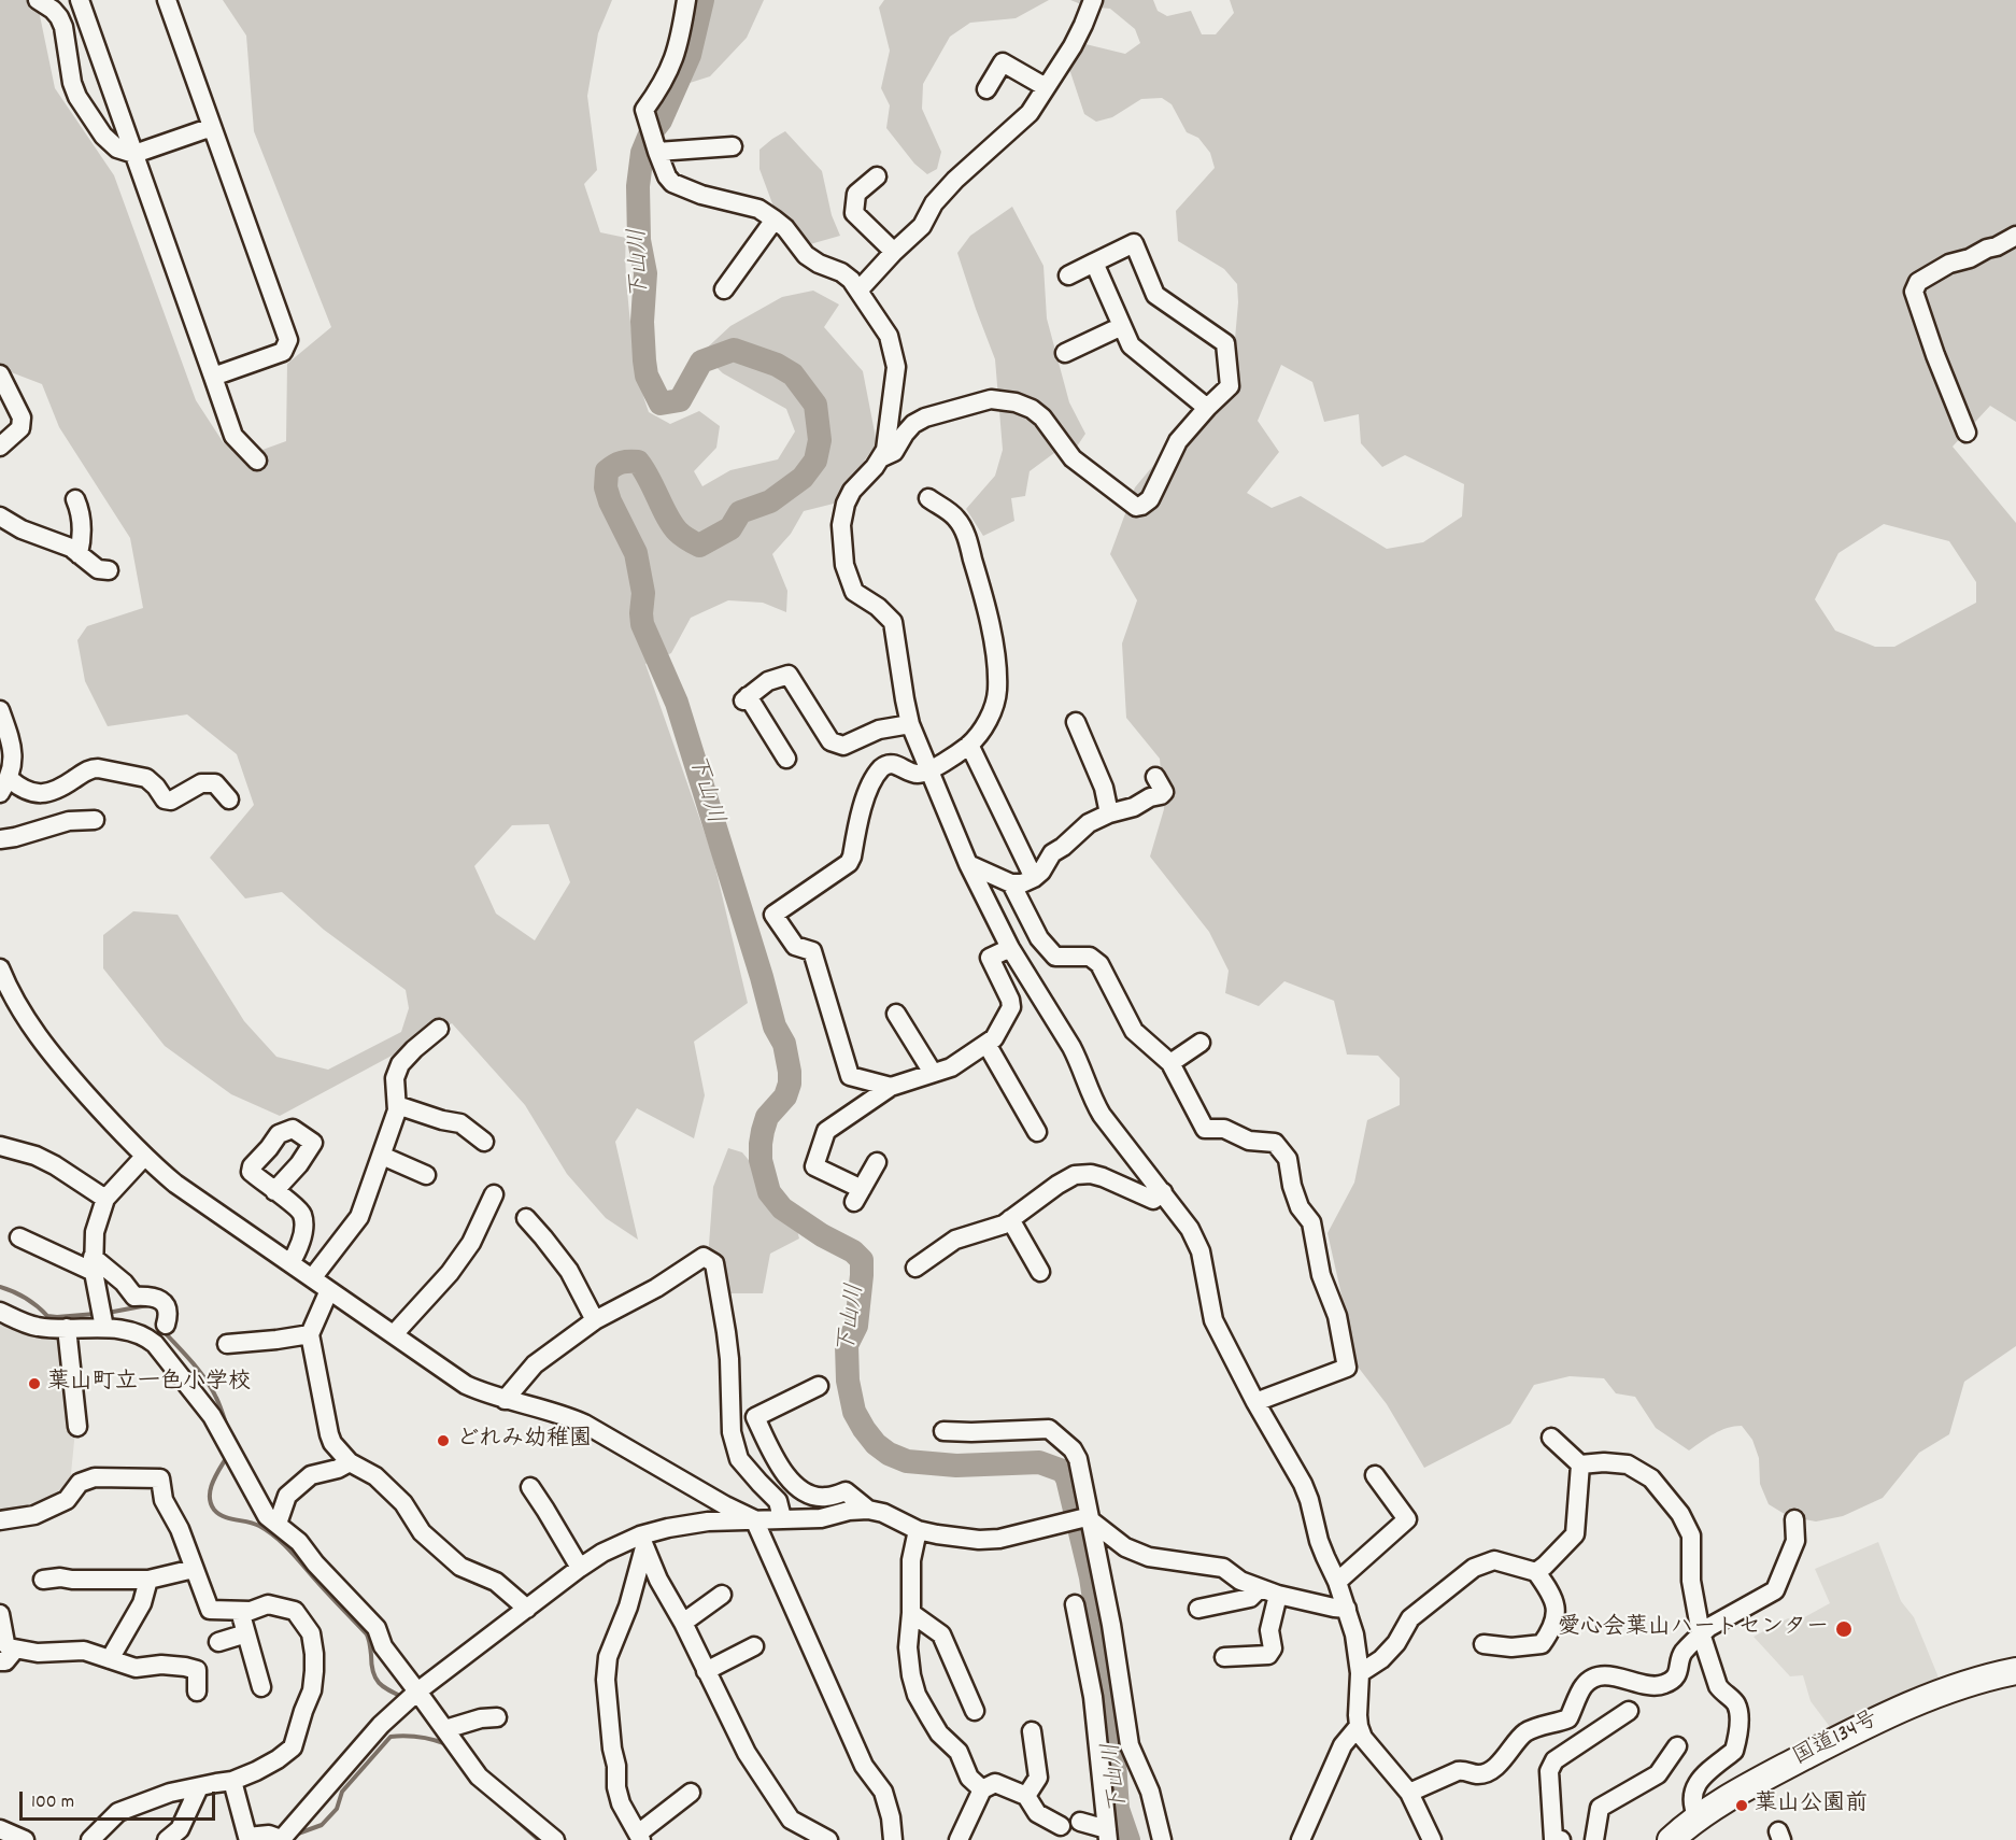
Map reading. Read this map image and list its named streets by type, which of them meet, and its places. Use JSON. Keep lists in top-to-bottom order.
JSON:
{
  "streets": {
    "highway": ["国道134号"]
  },
  "water": ["下山川"],
  "places": [
    "葉山町立一色小学校",
    "どれみ幼稚園",
    "愛心会葉山ハートセンター",
    "葉山公園前"
  ],
  "scale_bar": "100 m"
}
